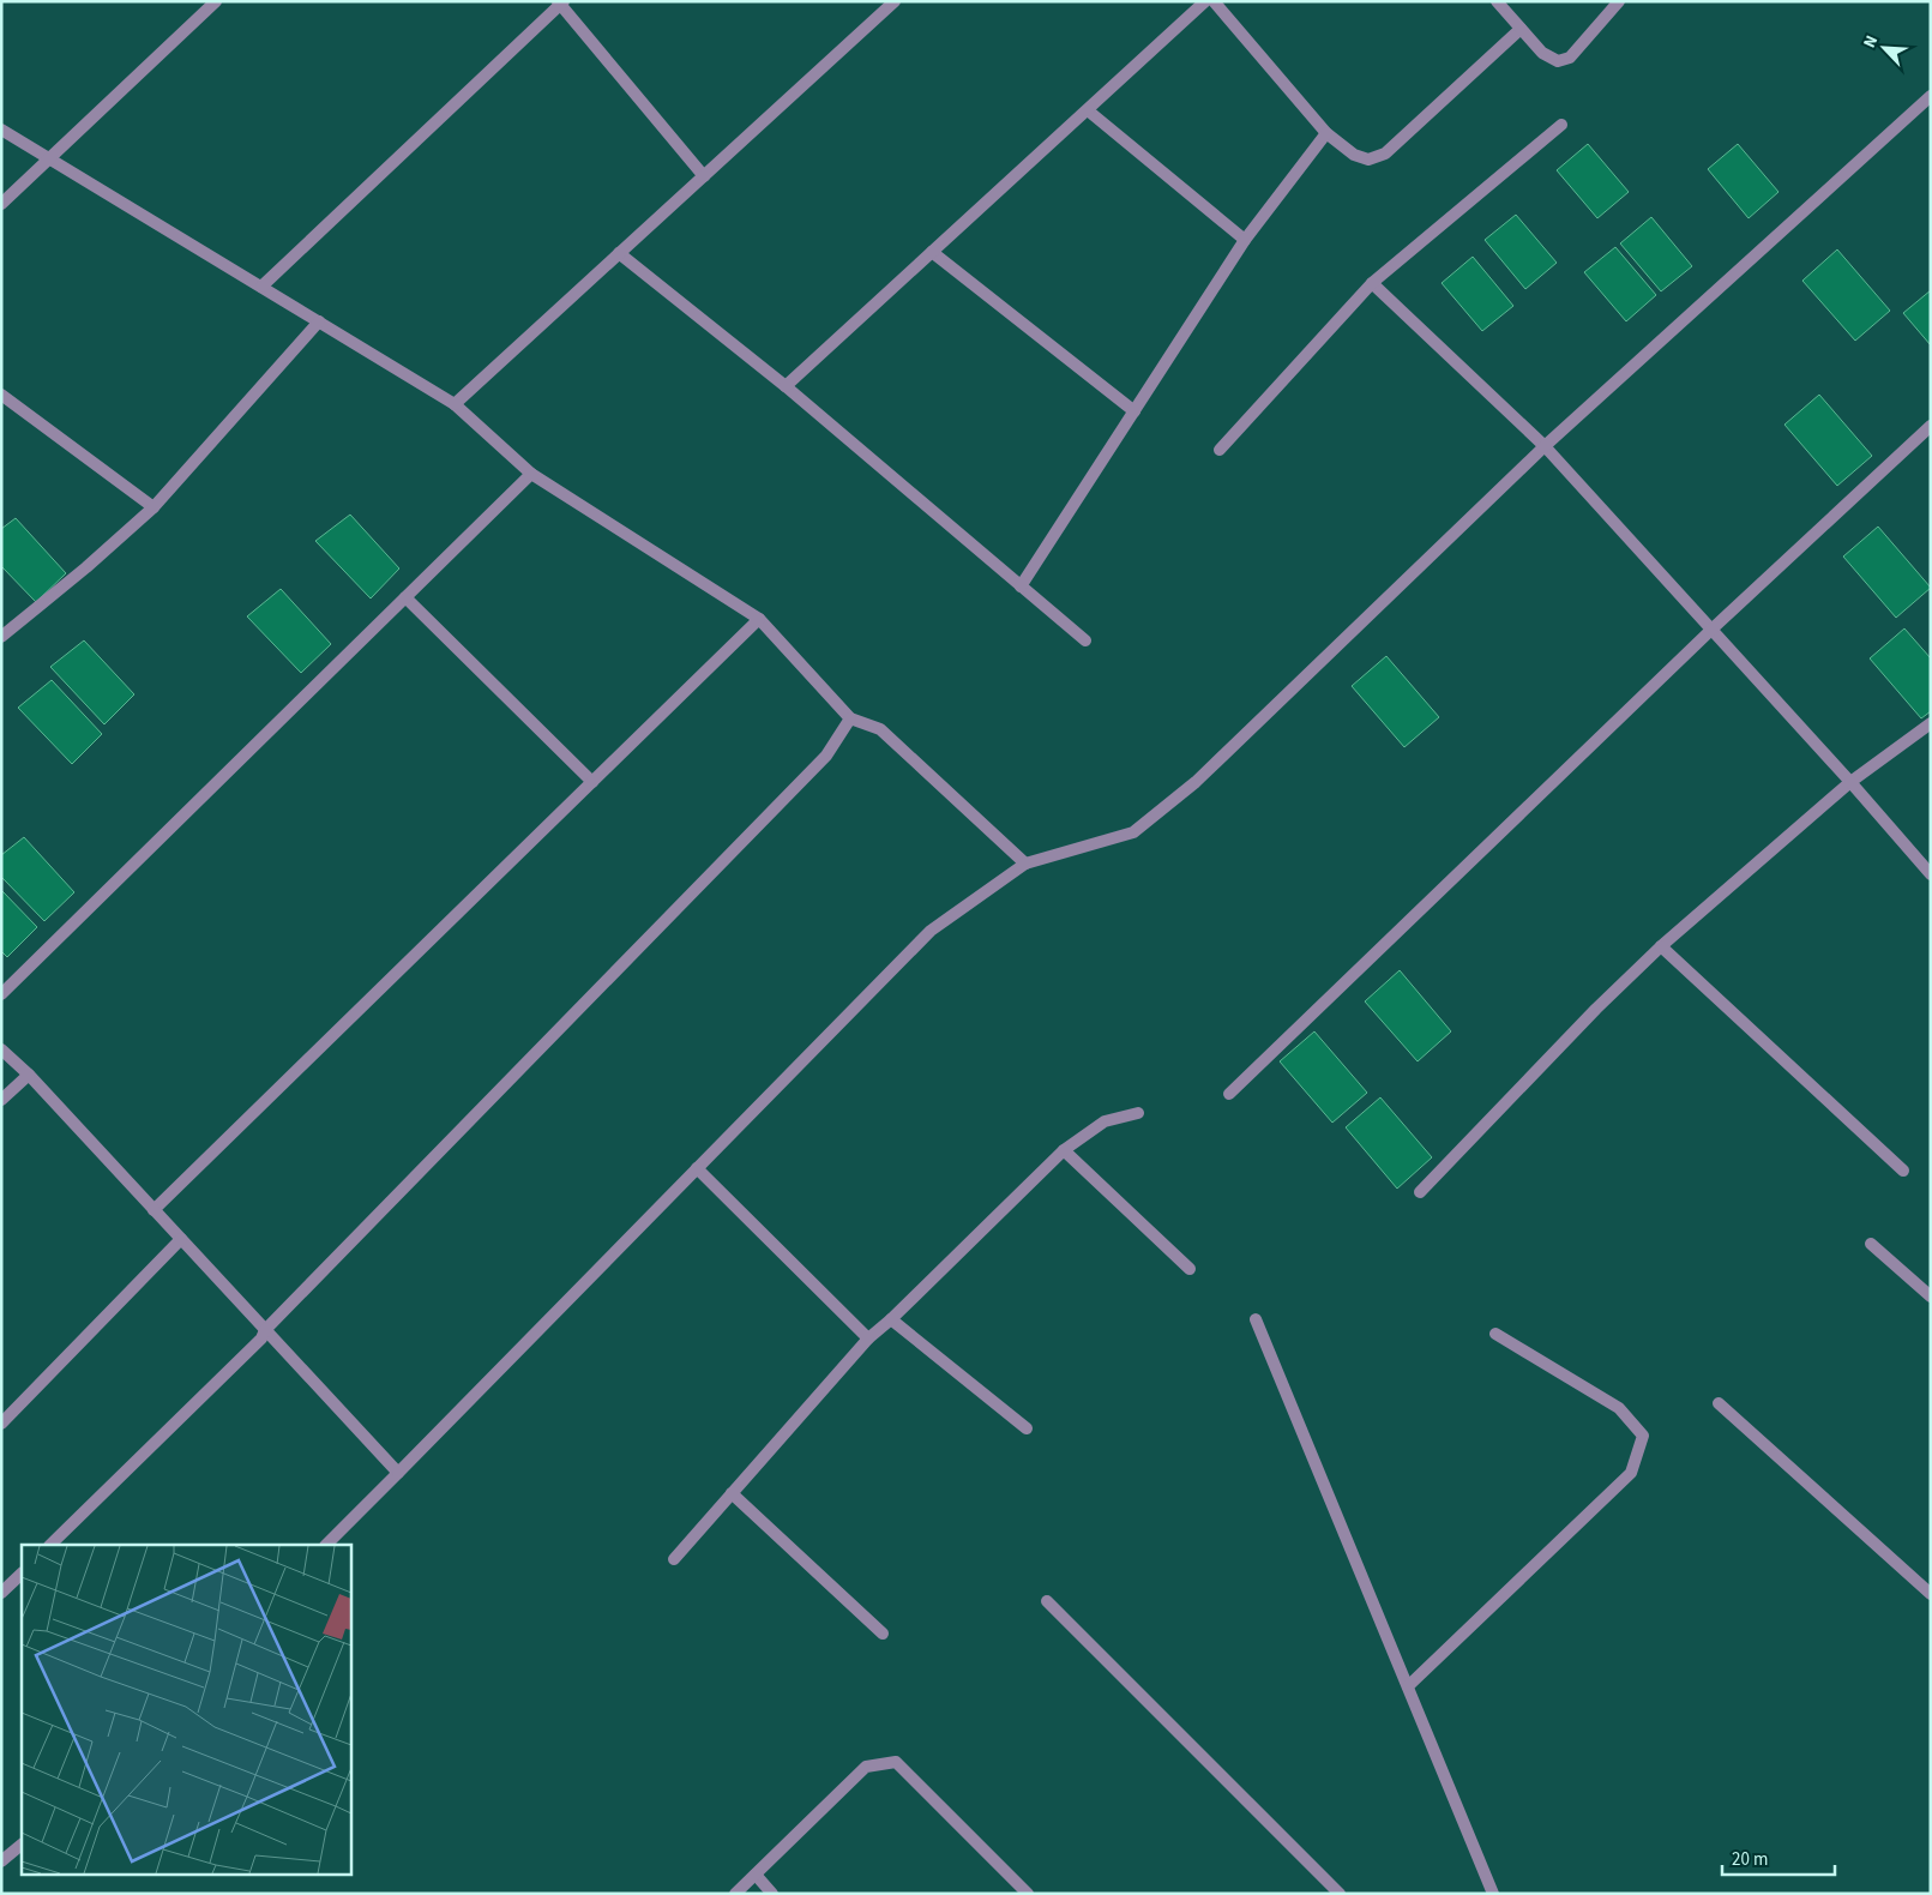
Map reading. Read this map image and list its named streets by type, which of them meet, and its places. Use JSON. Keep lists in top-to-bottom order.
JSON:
{
  "scale_bar": "20 m",
  "north": "top left"
}
